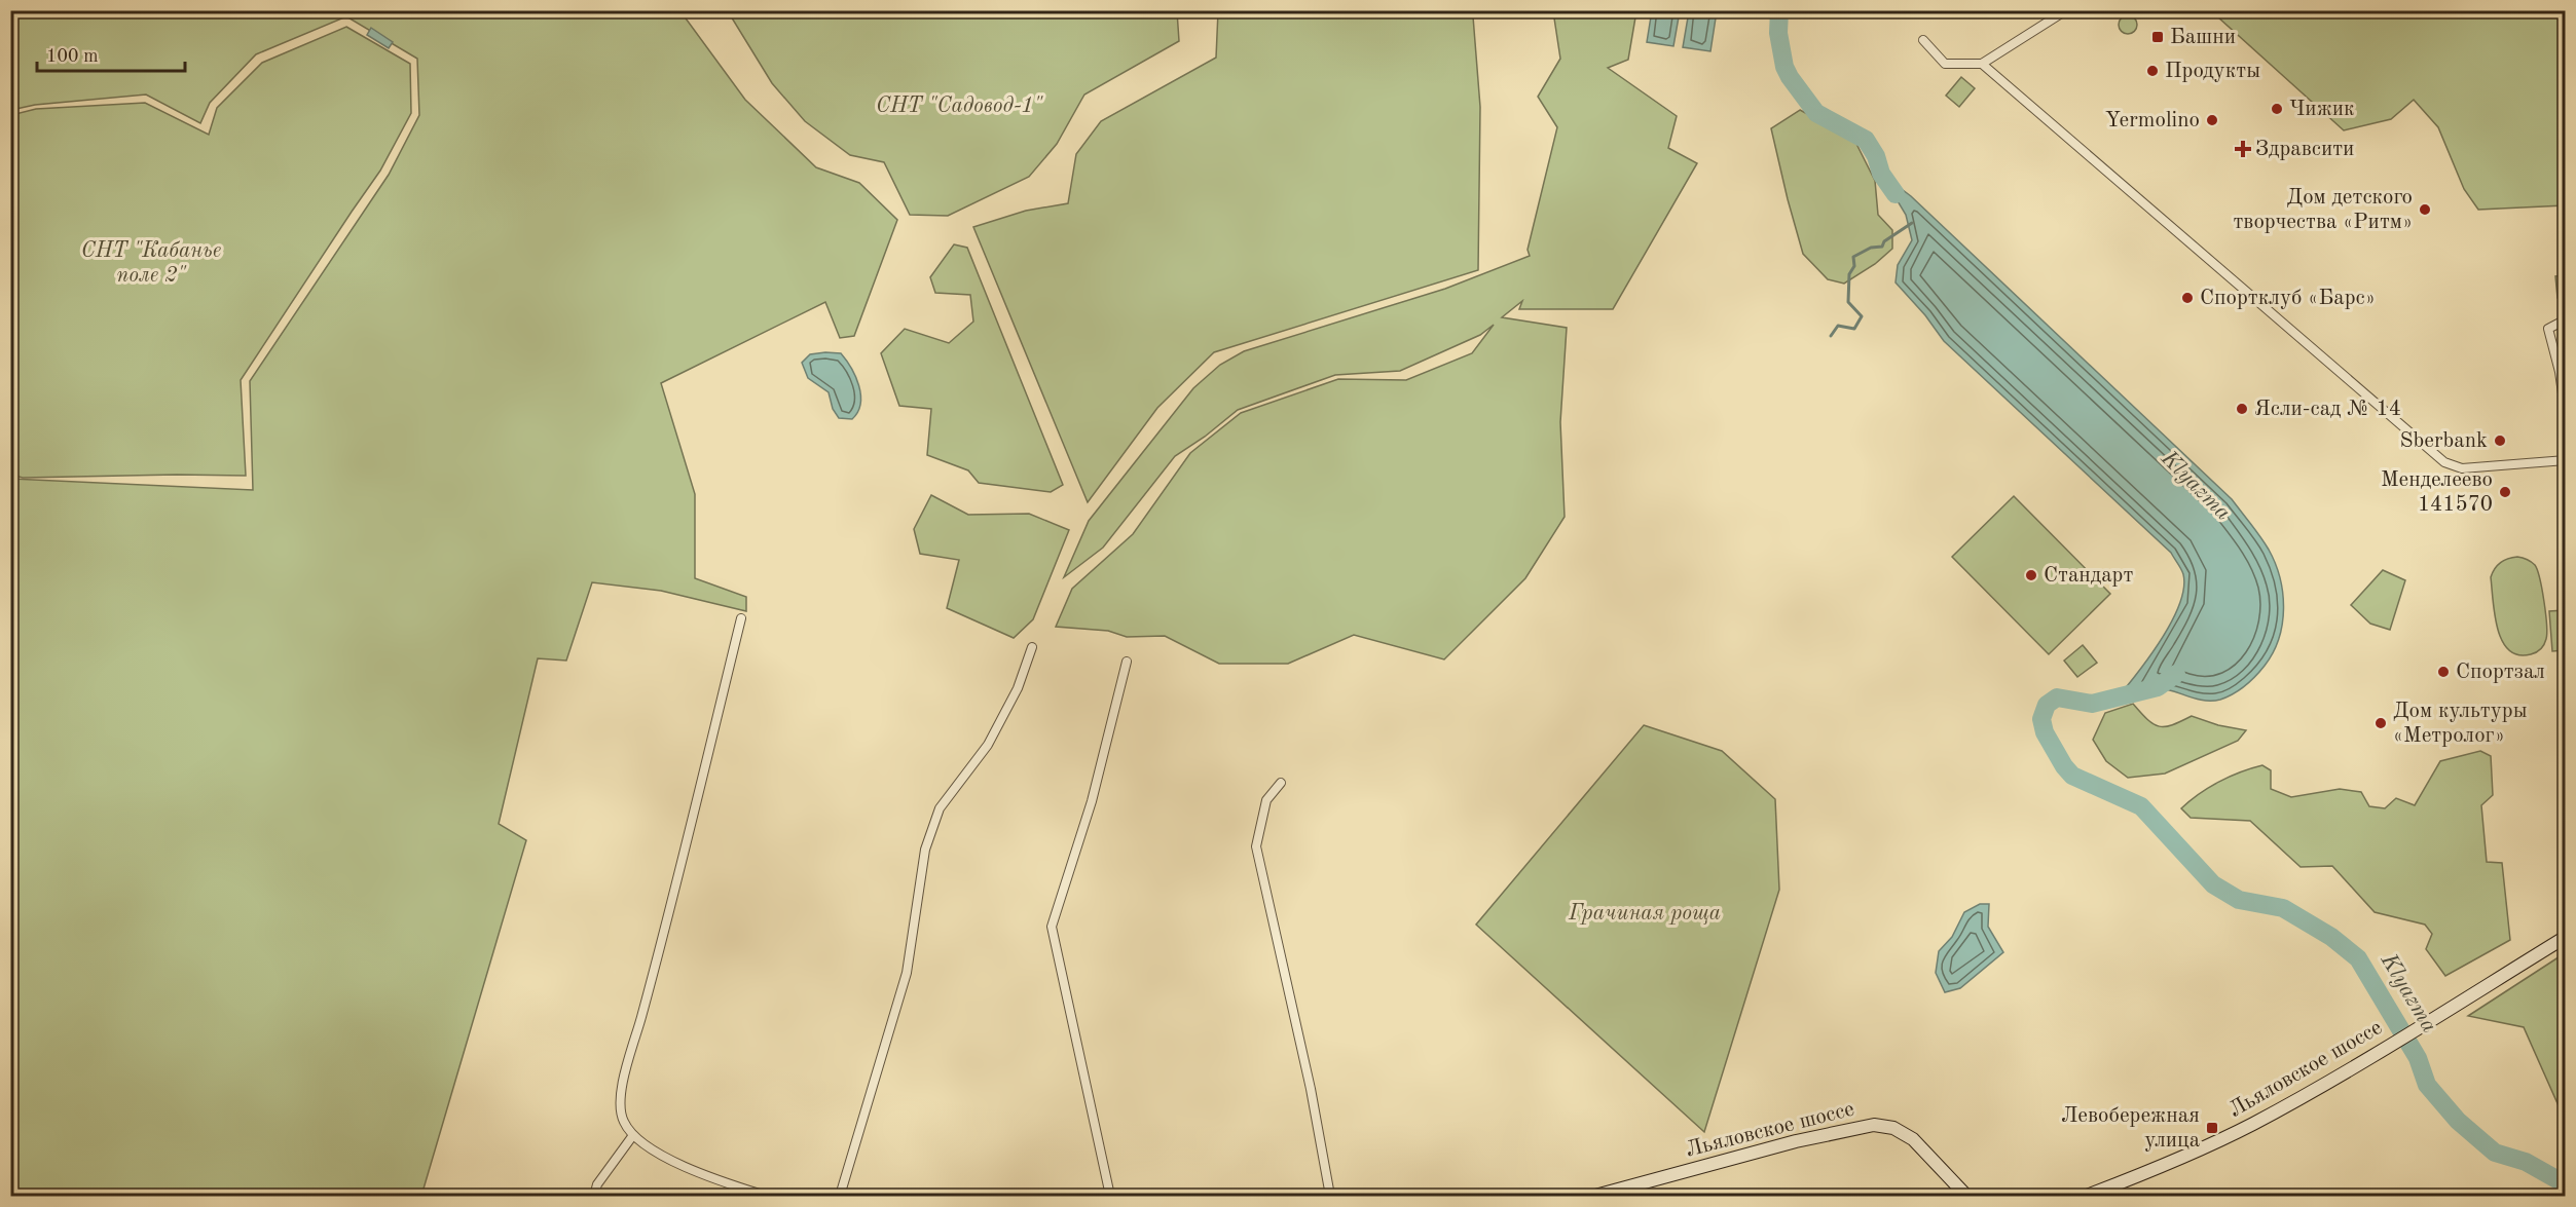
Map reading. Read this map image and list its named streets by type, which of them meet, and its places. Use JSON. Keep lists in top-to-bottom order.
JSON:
{
  "streets": {
    "street": ["Льяловское шоссе"]
  },
  "water": ["Klyazma"],
  "parks": ["СНТ \"Садовод-1\"", "СНТ \"Кабанье поле 2\"", "Грачиная роща"],
  "places": {
    "transit": ["Башни", "Левобережная улица"],
    "other": [
      "Продукты",
      "Чижик",
      "Yermolino",
      "Дом детского творчества «Ритм»",
      "Спортклуб «Барс»",
      "Ясли-сад № 14",
      "Sberbank",
      "Менделеево 141570",
      "Стандарт",
      "Спортзал",
      "Дом культуры «Метролог»"
    ],
    "health": ["Здравсити"]
  },
  "scale_bar": "100 m"
}
